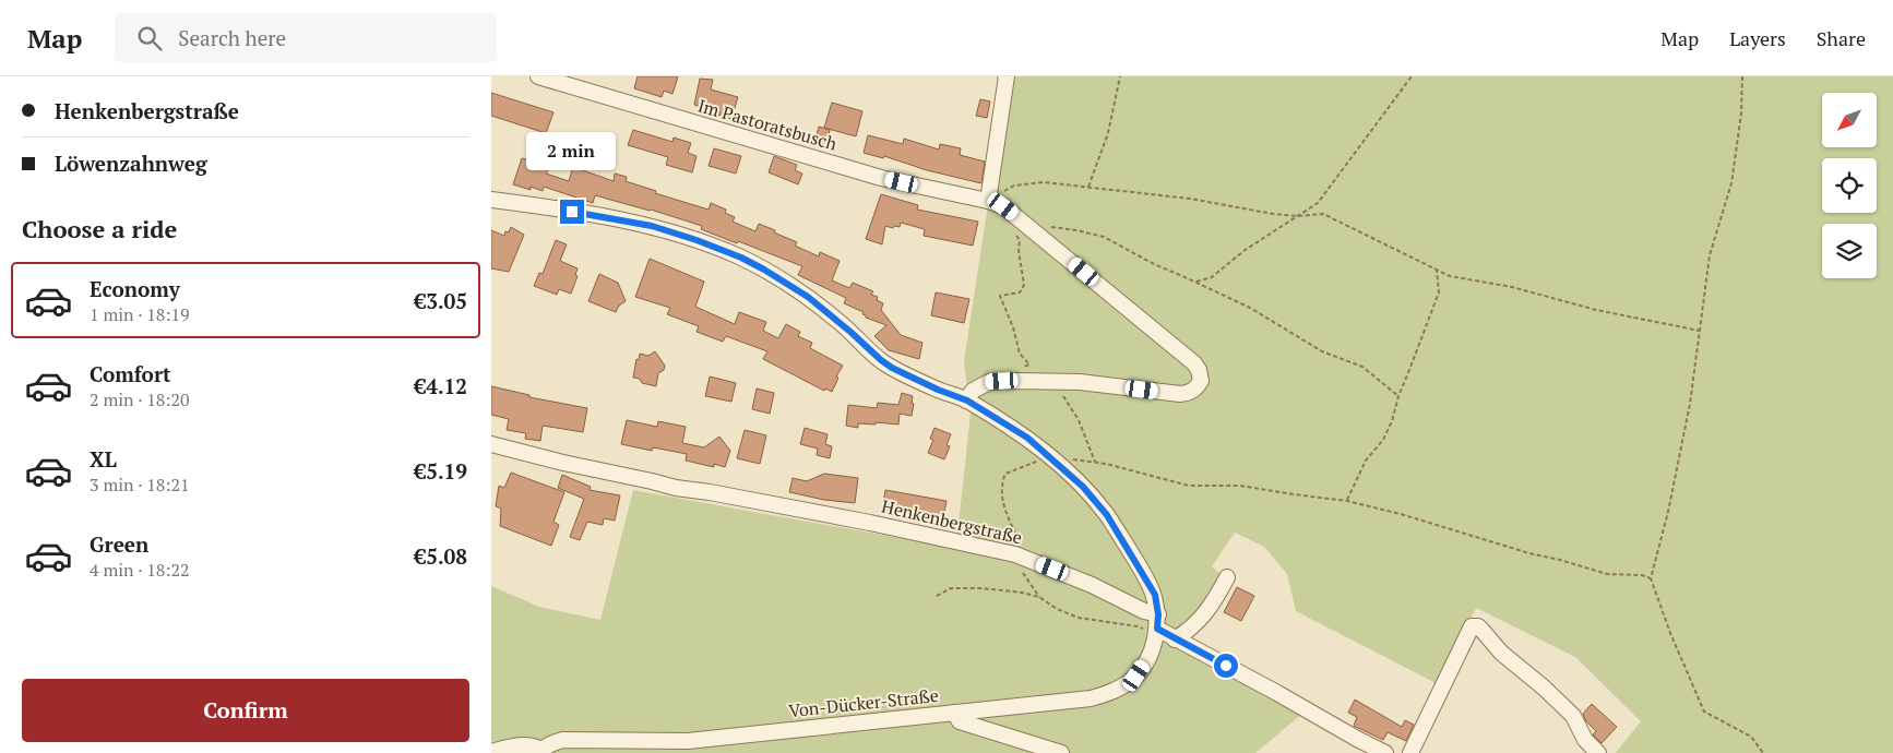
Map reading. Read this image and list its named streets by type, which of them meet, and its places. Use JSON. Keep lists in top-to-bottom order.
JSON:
{
  "streets": {
    "street": ["Im Pastoratsbusch", "Henkenbergstraße", "Von-Dücker-Straße"]
  },
  "crossings": [
    ["Henkenbergstraße", "Von-Dücker-Straße"]
  ],
  "north": "bottom left",
  "page": {
    "header": "Map",
    "search": "Search here",
    "nav": ["Map", "Layers", "Share"],
    "banner": ["Henkenbergstraße", "Löwenzahnweg"],
    "bubble": "2 min",
    "heading": "Choose a ride",
    "list": [
      {
        "name": "Economy",
        "note": "1 min · 18:19",
        "value": "€3.05"
      },
      {
        "name": "Comfort",
        "note": "2 min · 18:20",
        "value": "€4.12"
      },
      {
        "name": "XL",
        "note": "3 min · 18:21",
        "value": "€5.19"
      },
      {
        "name": "Green",
        "note": "4 min · 18:22",
        "value": "€5.08"
      }
    ],
    "buttons": "Confirm"
  }
}
